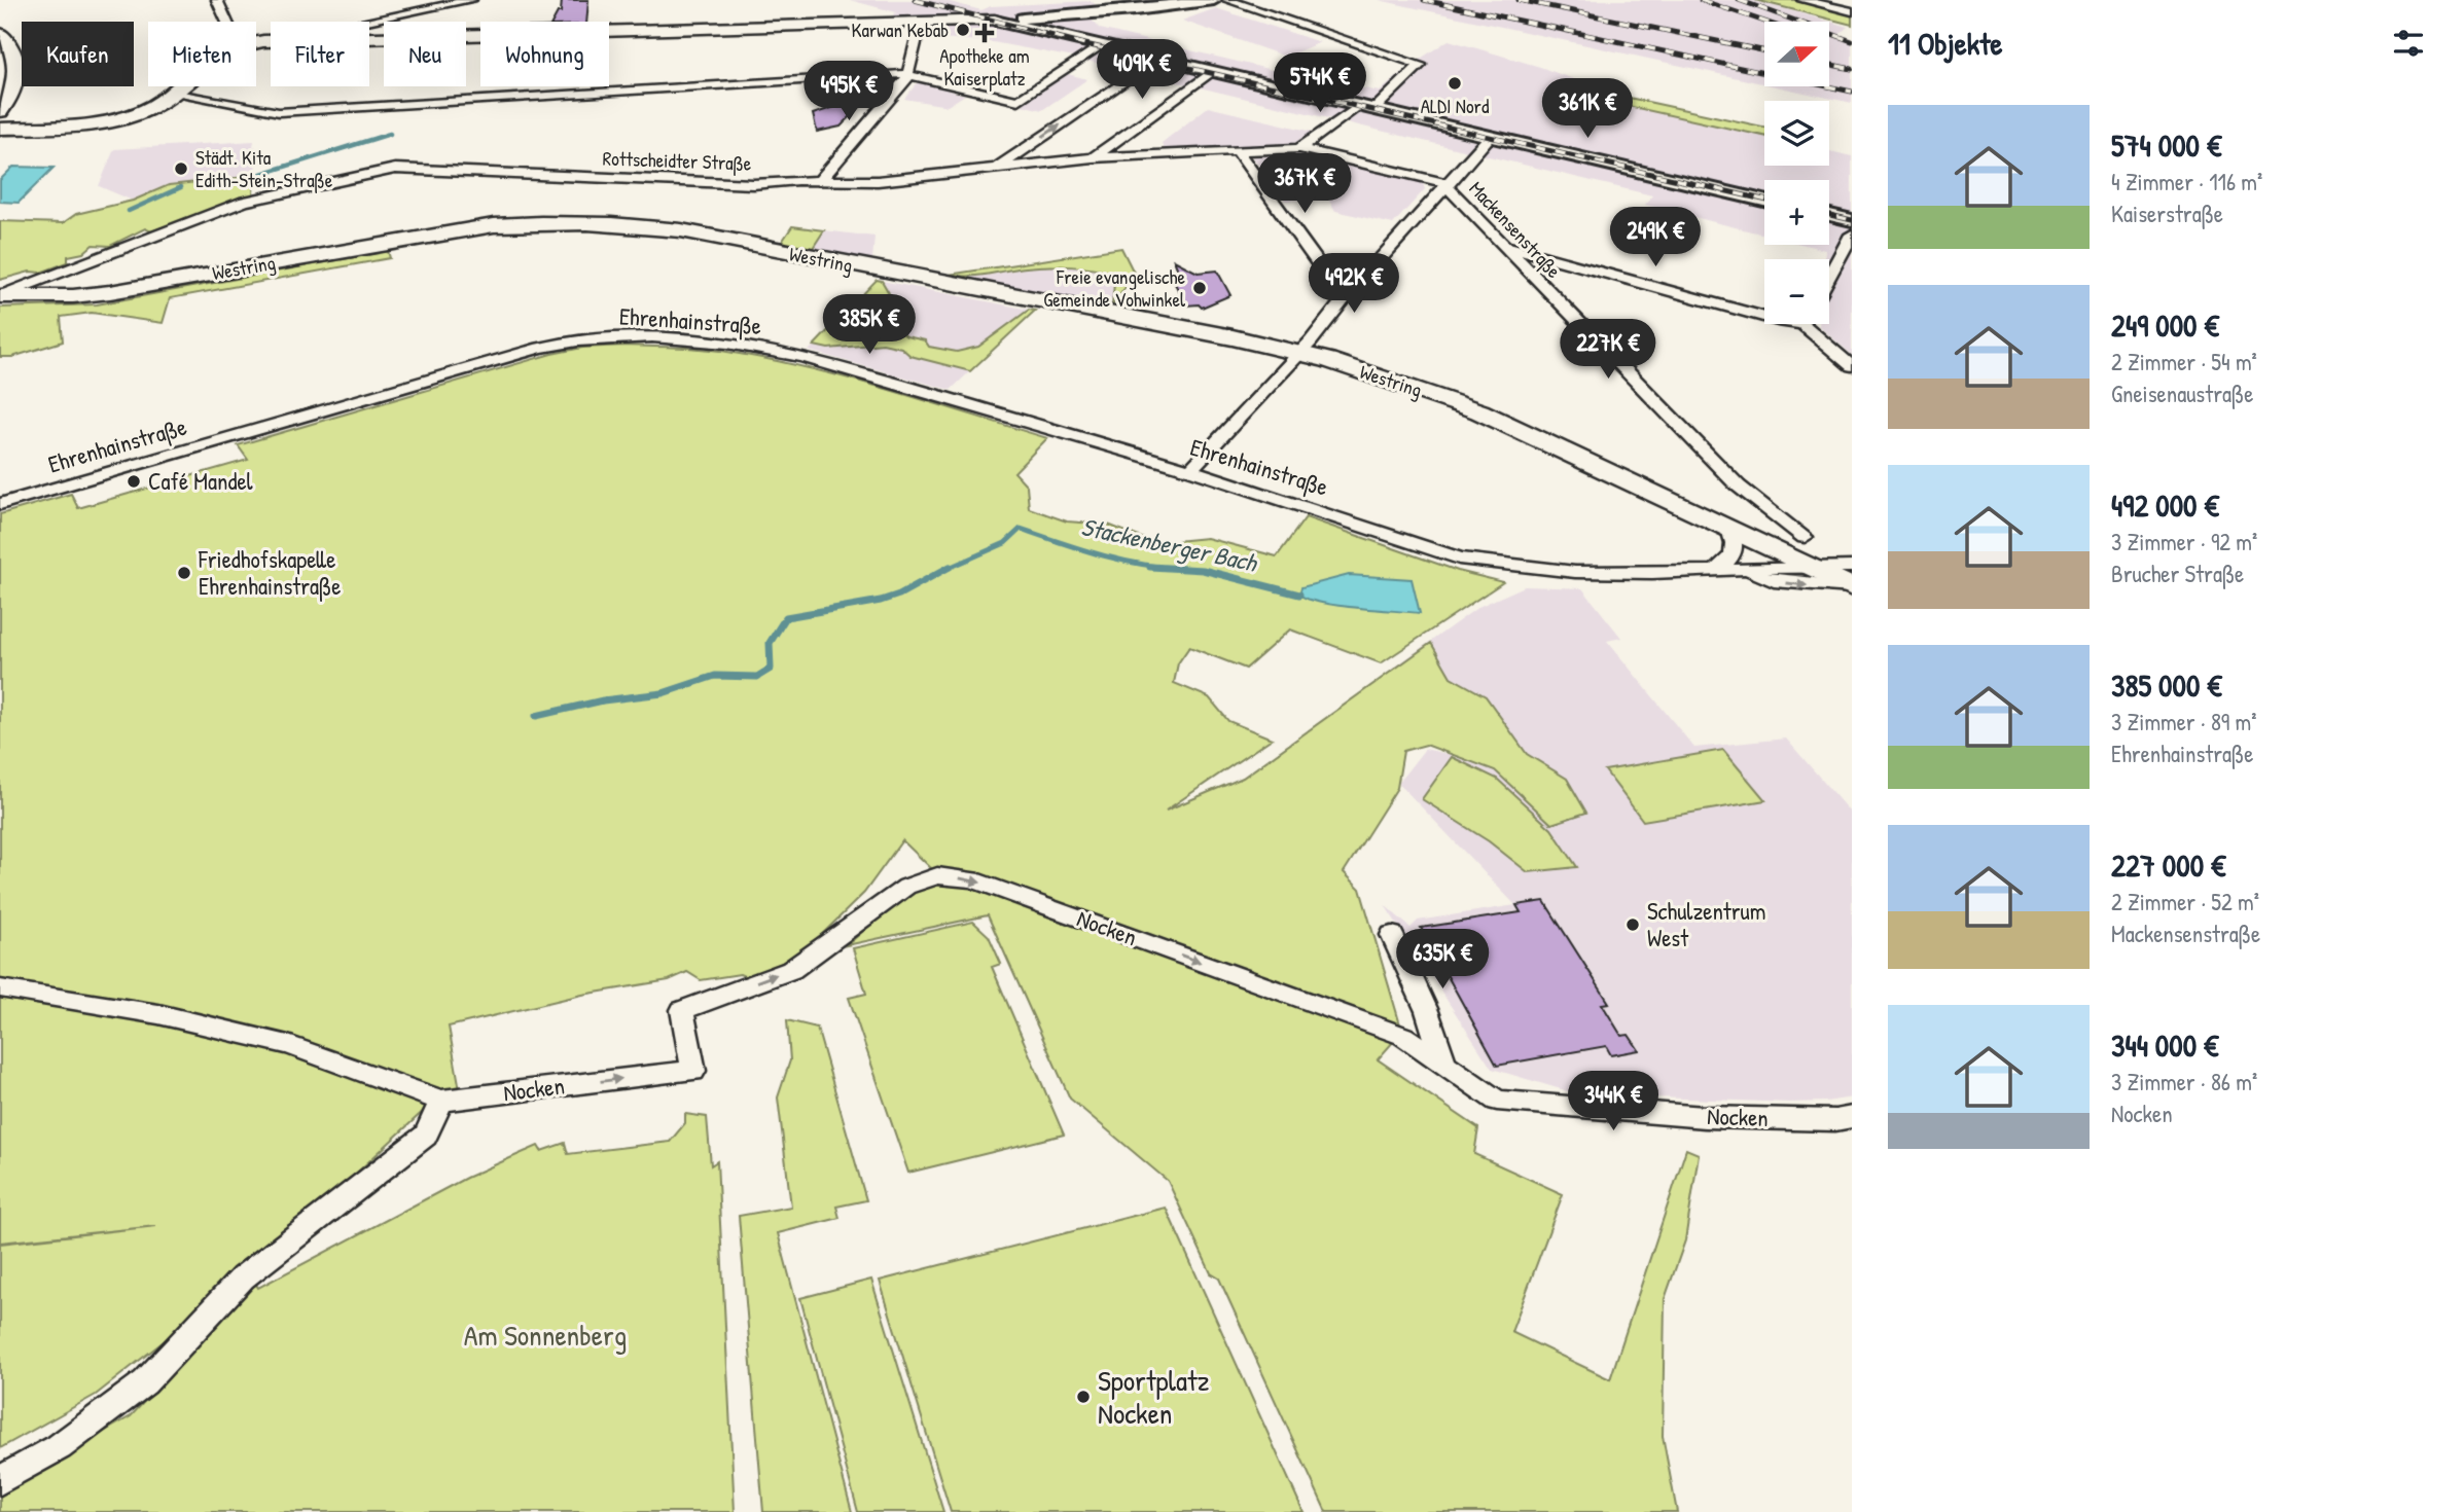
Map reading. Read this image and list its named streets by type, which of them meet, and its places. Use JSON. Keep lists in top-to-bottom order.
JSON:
{
  "streets": {
    "main road": ["Westring"],
    "street": [
      "Rottscheidter Straße",
      "Mackensenstraße",
      "Ehrenhainstraße",
      "Nocken"
    ]
  },
  "crossings": [
    ["Rottscheidter Straße", "Westring"],
    ["Westring", "Ehrenhainstraße"]
  ],
  "one_way": ["Nocken"],
  "water": ["Stackenberger Bach"],
  "parks": ["Am Sonnenberg"],
  "places": {
    "other": [
      "Karwan Kebab",
      "ALDI Nord",
      "Städt. Kita Edith-Stein-Straße",
      "Freie evangelische Gemeinde Vohwinkel",
      "Café Mandel",
      "Friedhofskapelle Ehrenhainstraße",
      "Schulzentrum West",
      "Sportplatz Nocken"
    ],
    "health": ["Apotheke am Kaiserplatz"]
  },
  "north": "right",
  "page": {
    "heading": "11 Objekte",
    "map_buttons": ["+", "−"],
    "chip": [
      "Kaufen",
      "Mieten",
      "Filter",
      "Neu",
      "Wohnung"
    ],
    "price": [
      "409K €",
      "574K €",
      "495K €",
      "361K €",
      "367K €",
      "249K €",
      "492K €",
      "385K €",
      "227K €",
      "635K €",
      "344K €"
    ],
    "list": [
      {
        "name": "574 000 €",
        "note": "4 Zimmer · 116 m² · Kaiserstraße"
      },
      {
        "name": "249 000 €",
        "note": "2 Zimmer · 54 m² · Gneisenaustraße"
      },
      {
        "name": "492 000 €",
        "note": "3 Zimmer · 92 m² · Brucher Straße"
      },
      {
        "name": "385 000 €",
        "note": "3 Zimmer · 89 m² · Ehrenhainstraße"
      },
      {
        "name": "227 000 €",
        "note": "2 Zimmer · 52 m² · Mackensenstraße"
      },
      {
        "name": "344 000 €",
        "note": "3 Zimmer · 86 m² · Nocken"
      }
    ]
  }
}
